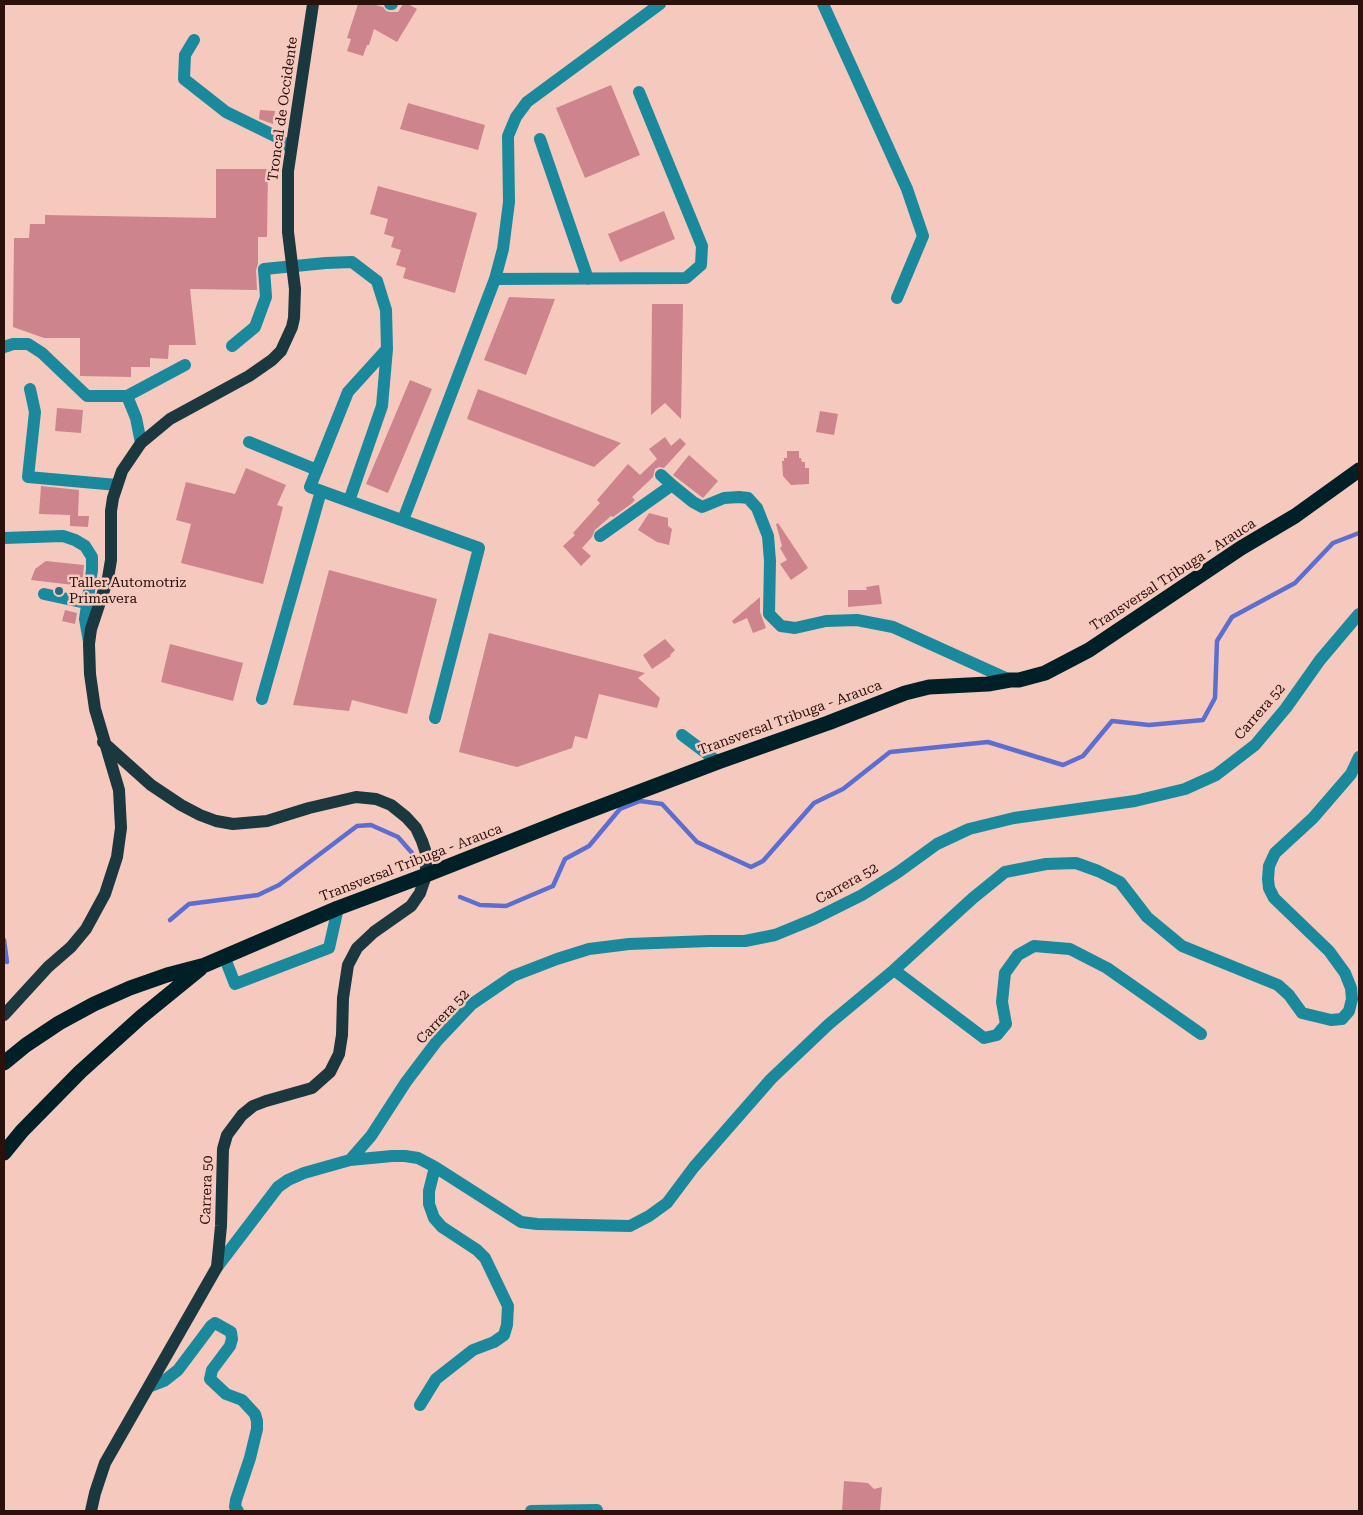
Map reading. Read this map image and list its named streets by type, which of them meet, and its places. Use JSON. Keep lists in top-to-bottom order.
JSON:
{
  "streets": {
    "highway": ["Transversal Tribuga - Arauca"],
    "main road": ["Troncal de Occidente", "Carrera 50"],
    "street": ["Carrera 52"]
  },
  "crossings": [
    ["Transversal Tribuga - Arauca", "Carrera 50"]
  ],
  "places": ["Taller Automotriz Primavera"]
}
